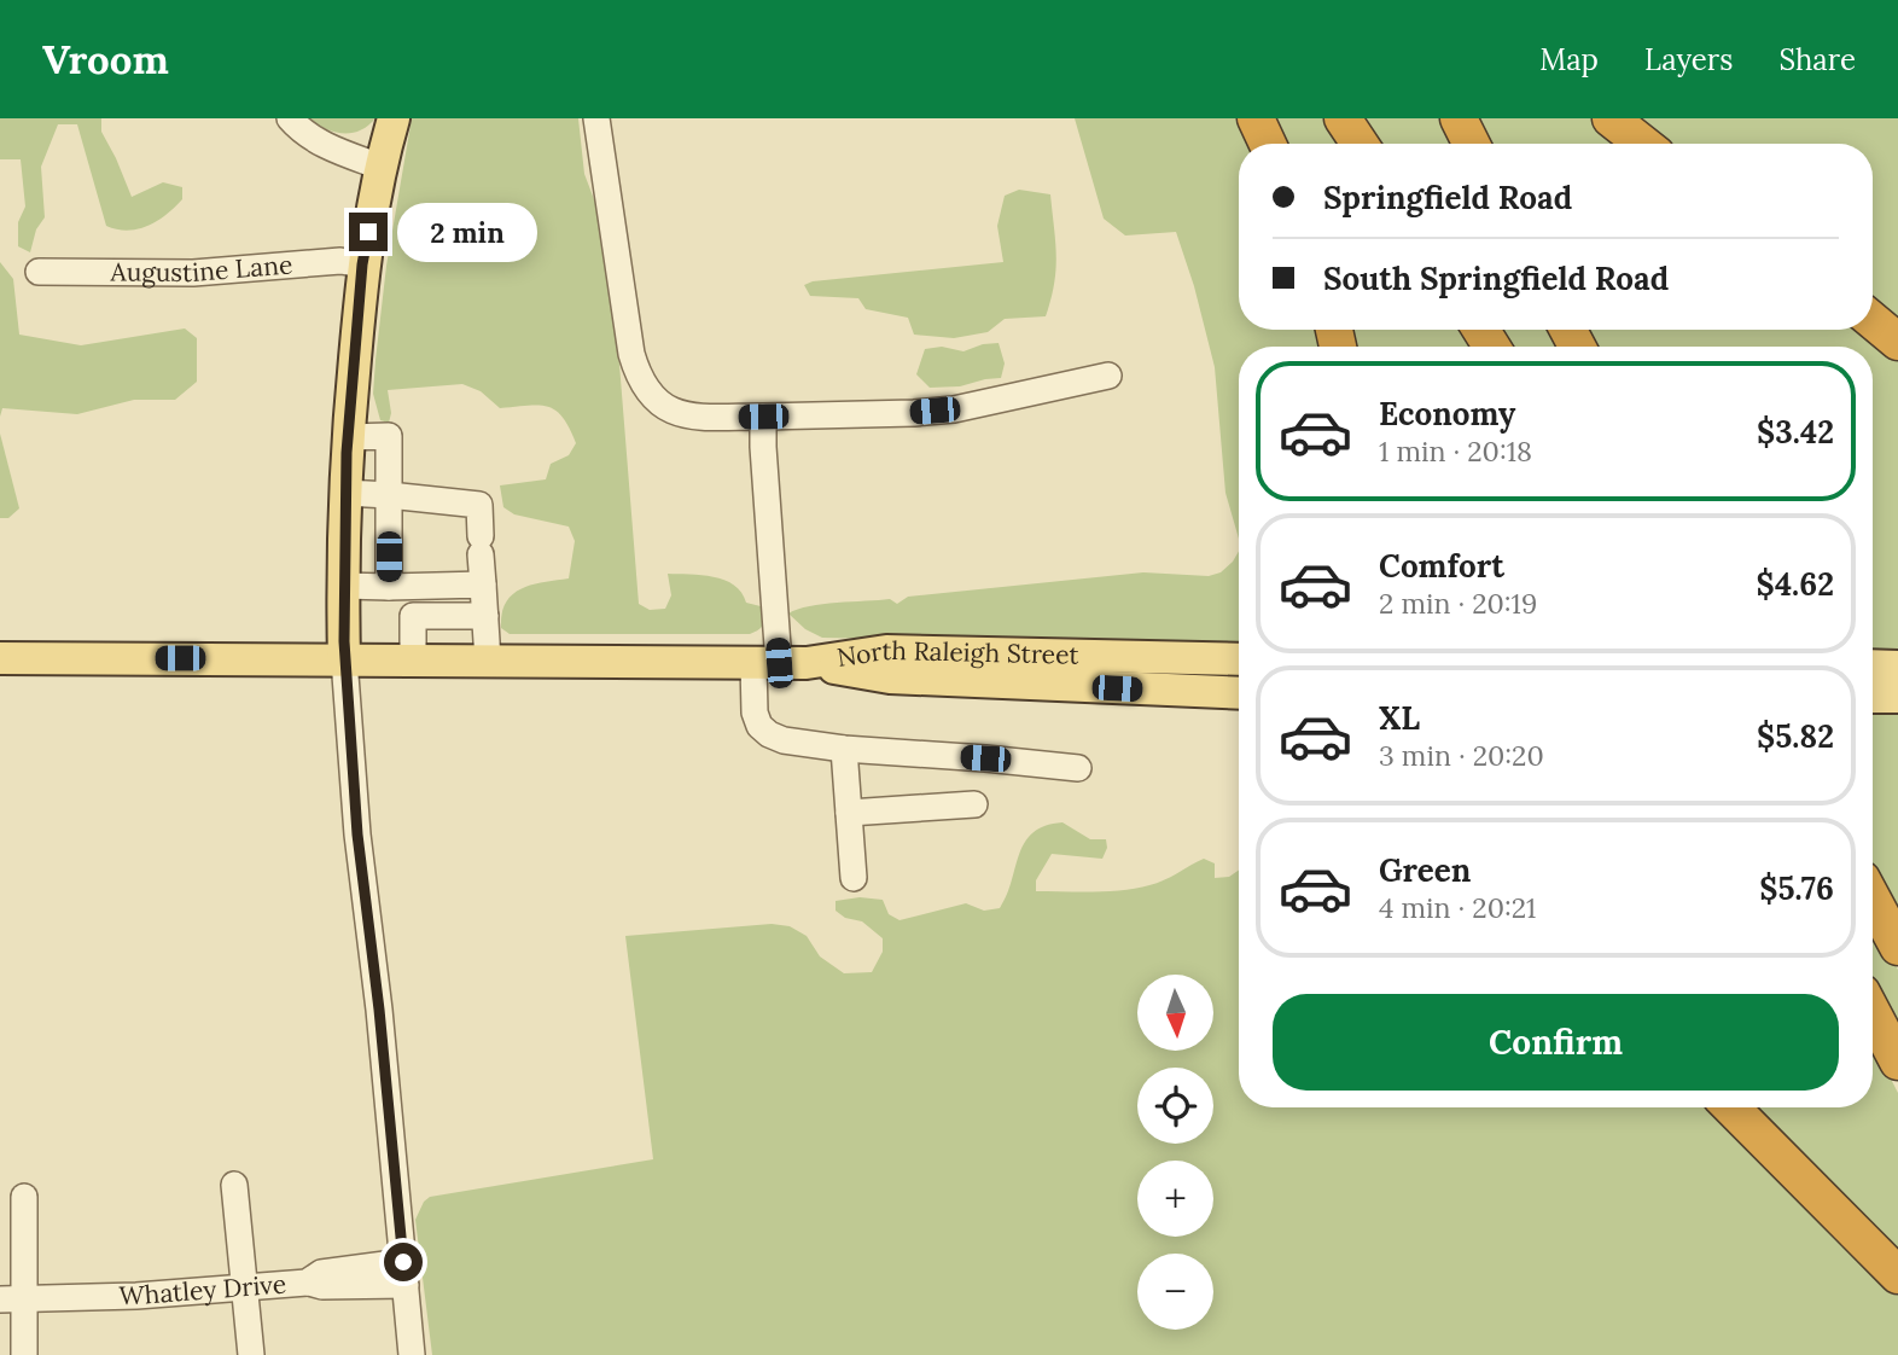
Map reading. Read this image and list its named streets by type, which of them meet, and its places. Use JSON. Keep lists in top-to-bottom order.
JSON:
{
  "streets": {
    "main road": ["North Raleigh Street"],
    "street": ["Augustine Lane", "Whatley Drive"]
  },
  "north": "bottom",
  "page": {
    "header": "Vroom",
    "nav": ["Map", "Layers", "Share"],
    "banner": ["Springfield Road", "South Springfield Road"],
    "bubble": "2 min",
    "list": [
      {
        "name": "Economy",
        "note": "1 min · 20:18",
        "value": "$3.42"
      },
      {
        "name": "Comfort",
        "note": "2 min · 20:19",
        "value": "$4.62"
      },
      {
        "name": "XL",
        "note": "3 min · 20:20",
        "value": "$5.82"
      },
      {
        "name": "Green",
        "note": "4 min · 20:21",
        "value": "$5.76"
      }
    ],
    "map_buttons": ["+", "−"],
    "buttons": "Confirm"
  }
}
